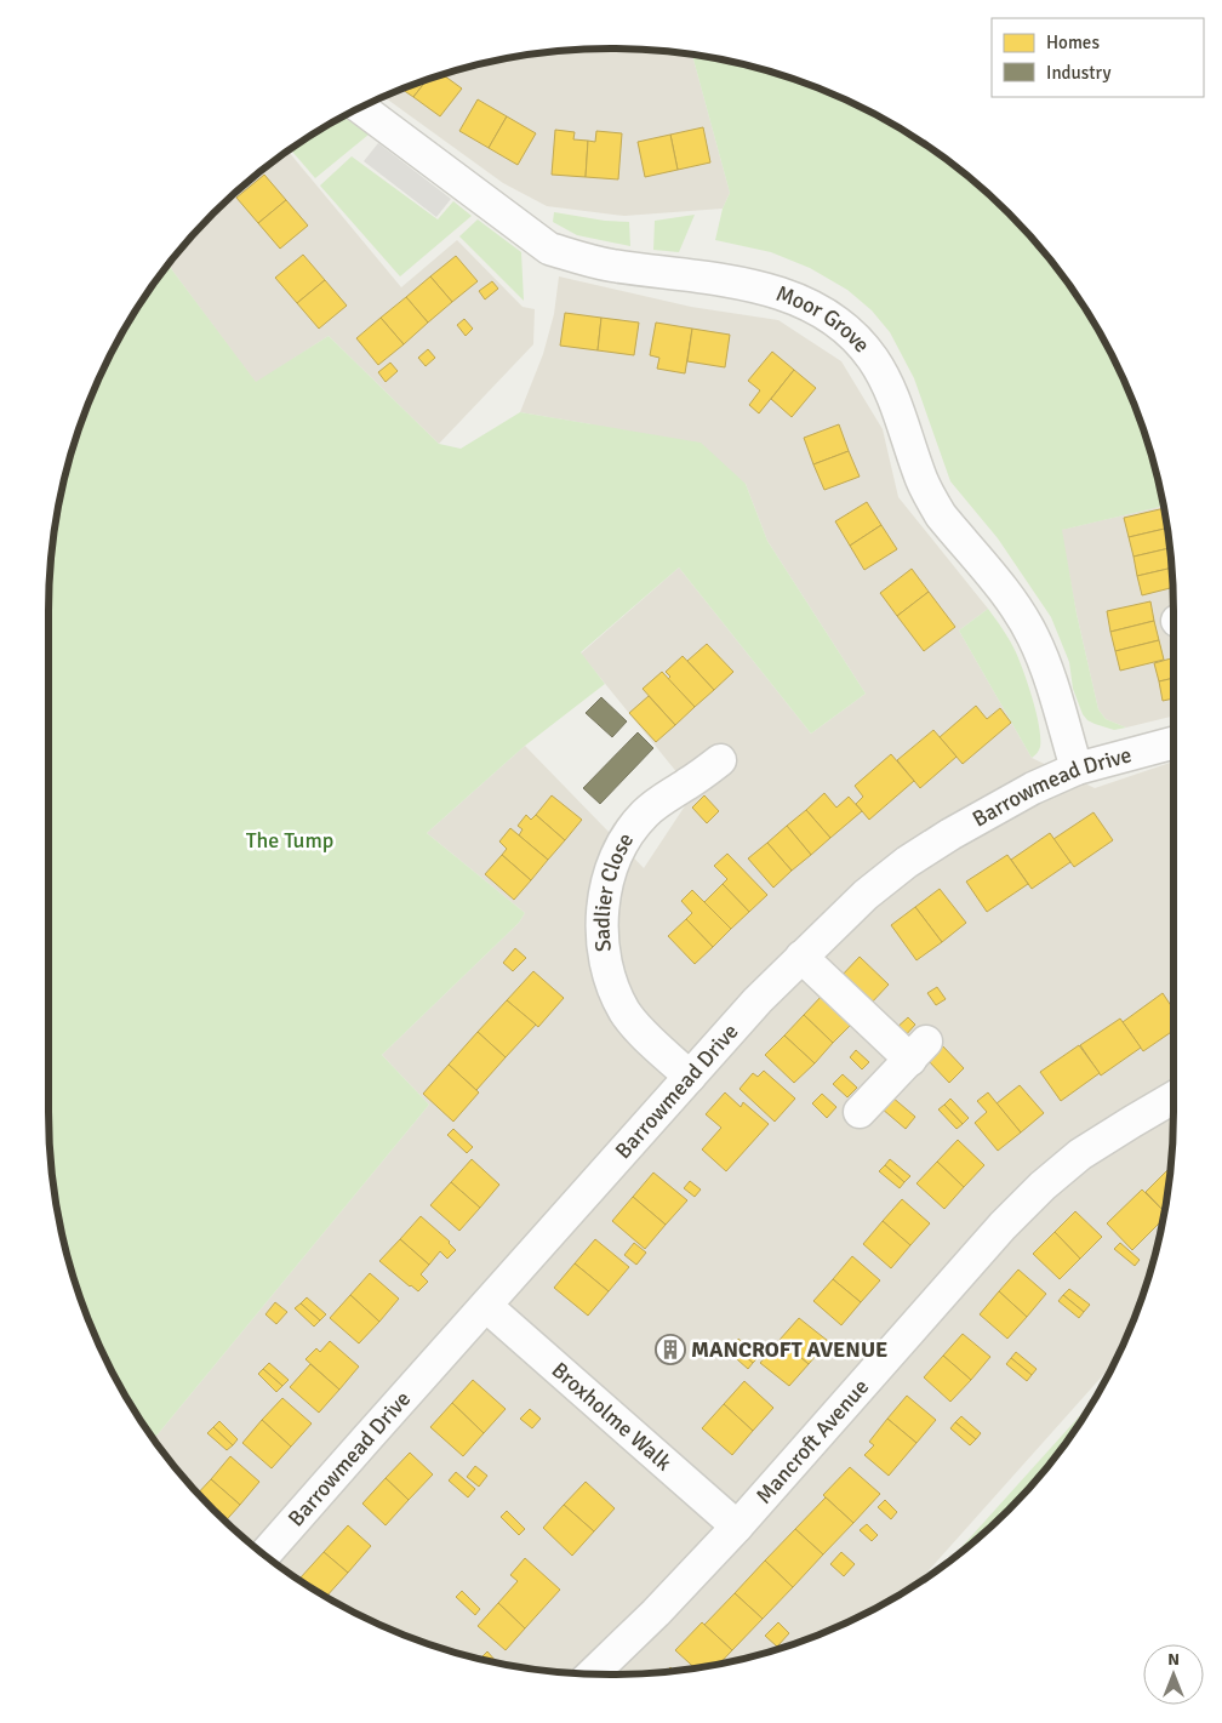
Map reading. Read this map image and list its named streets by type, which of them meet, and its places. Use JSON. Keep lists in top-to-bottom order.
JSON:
{
  "streets": {
    "street": [
      "Moor Grove",
      "Barrowmead Drive",
      "Sadlier Close",
      "Broxholme Walk",
      "Mancroft Avenue"
    ]
  },
  "crossings": [
    ["Moor Grove", "Barrowmead Drive"],
    ["Barrowmead Drive", "Sadlier Close"],
    ["Barrowmead Drive", "Broxholme Walk"],
    ["Broxholme Walk", "Mancroft Avenue"]
  ],
  "parks": ["The Tump"],
  "places": {
    "building": ["MANCROFT AVENUE"]
  },
  "legend": ["Homes", "Industry"],
  "north": "top"
}
